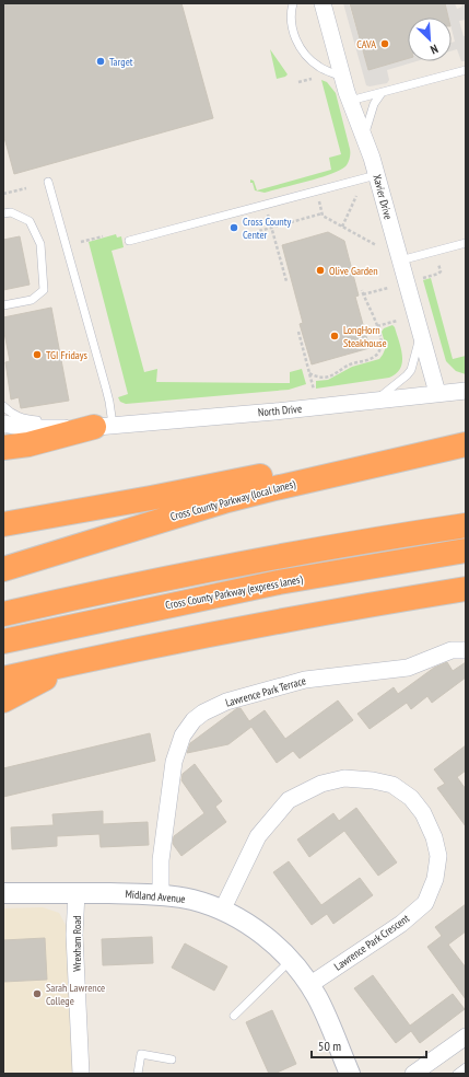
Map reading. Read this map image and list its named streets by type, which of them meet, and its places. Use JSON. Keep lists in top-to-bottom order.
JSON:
{
  "streets": {
    "highway": ["Cross County Parkway (local lanes)", "Cross County Parkway (express lanes)"],
    "street": [
      "Xavier Drive",
      "North Drive",
      "Lawrence Park Terrace",
      "Midland Avenue",
      "Lawrence Park Crescent",
      "Wrexham Road"
    ]
  },
  "crossings": [
    ["Xavier Drive", "North Drive"],
    ["Lawrence Park Terrace", "Midland Avenue"],
    ["Midland Avenue", "Lawrence Park Crescent"],
    ["Midland Avenue", "Wrexham Road"]
  ],
  "places": [
    "CAVA",
    "Target",
    "Cross County Center",
    "Olive Garden",
    "LongHorn Steakhouse",
    "TGI Fridays",
    "Sarah Lawrence College"
  ],
  "scale_bar": "50 m",
  "north": "bottom right"
}
